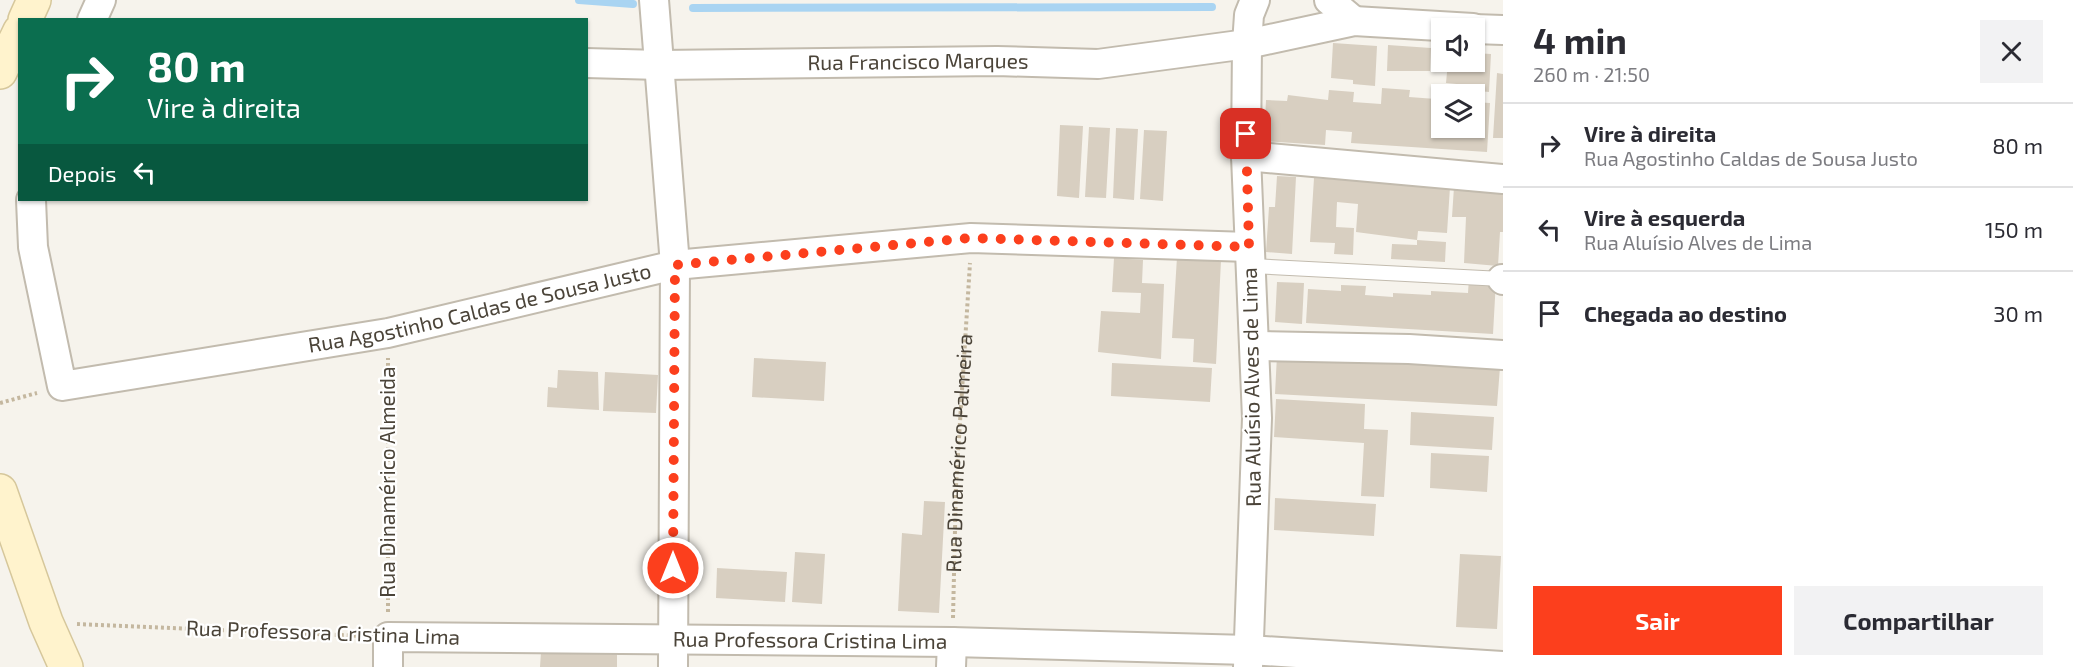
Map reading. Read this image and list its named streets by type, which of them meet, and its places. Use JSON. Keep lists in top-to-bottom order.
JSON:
{
  "streets": {
    "street": [
      "Rua Francisco Marques",
      "Rua Agostinho Caldas de Sousa Justo",
      "Rua Aluísio Alves de Lima",
      "Rua Professora Cristina Lima"
    ],
    "path": ["Rua Dinamérico Palmeira", "Rua Dinamérico Almeida"]
  },
  "crossings": [
    ["Rua Francisco Marques", "Rua Aluísio Alves de Lima"],
    ["Rua Agostinho Caldas de Sousa Justo", "Rua Aluísio Alves de Lima"],
    ["Rua Agostinho Caldas de Sousa Justo", "Rua Dinamérico Palmeira"],
    ["Rua Agostinho Caldas de Sousa Justo", "Rua Dinamérico Almeida"],
    ["Rua Aluísio Alves de Lima", "Rua Professora Cristina Lima"],
    ["Rua Dinamérico Palmeira", "Rua Professora Cristina Lima"],
    ["Rua Dinamérico Almeida", "Rua Professora Cristina Lima"]
  ],
  "page": {
    "heading": ["4 min", "260 m · 21:50"],
    "turn": ["80 m", "Vire à direita"],
    "list": [
      {
        "name": "Vire à direita",
        "note": "Rua Agostinho Caldas de Sousa Justo",
        "value": "80 m"
      },
      {
        "name": "Vire à esquerda",
        "note": "Rua Aluísio Alves de Lima",
        "value": "150 m"
      },
      {
        "name": "Chegada ao destino",
        "value": "30 m"
      }
    ],
    "then": "Depois",
    "buttons": ["Sair", "Compartilhar"]
  }
}
